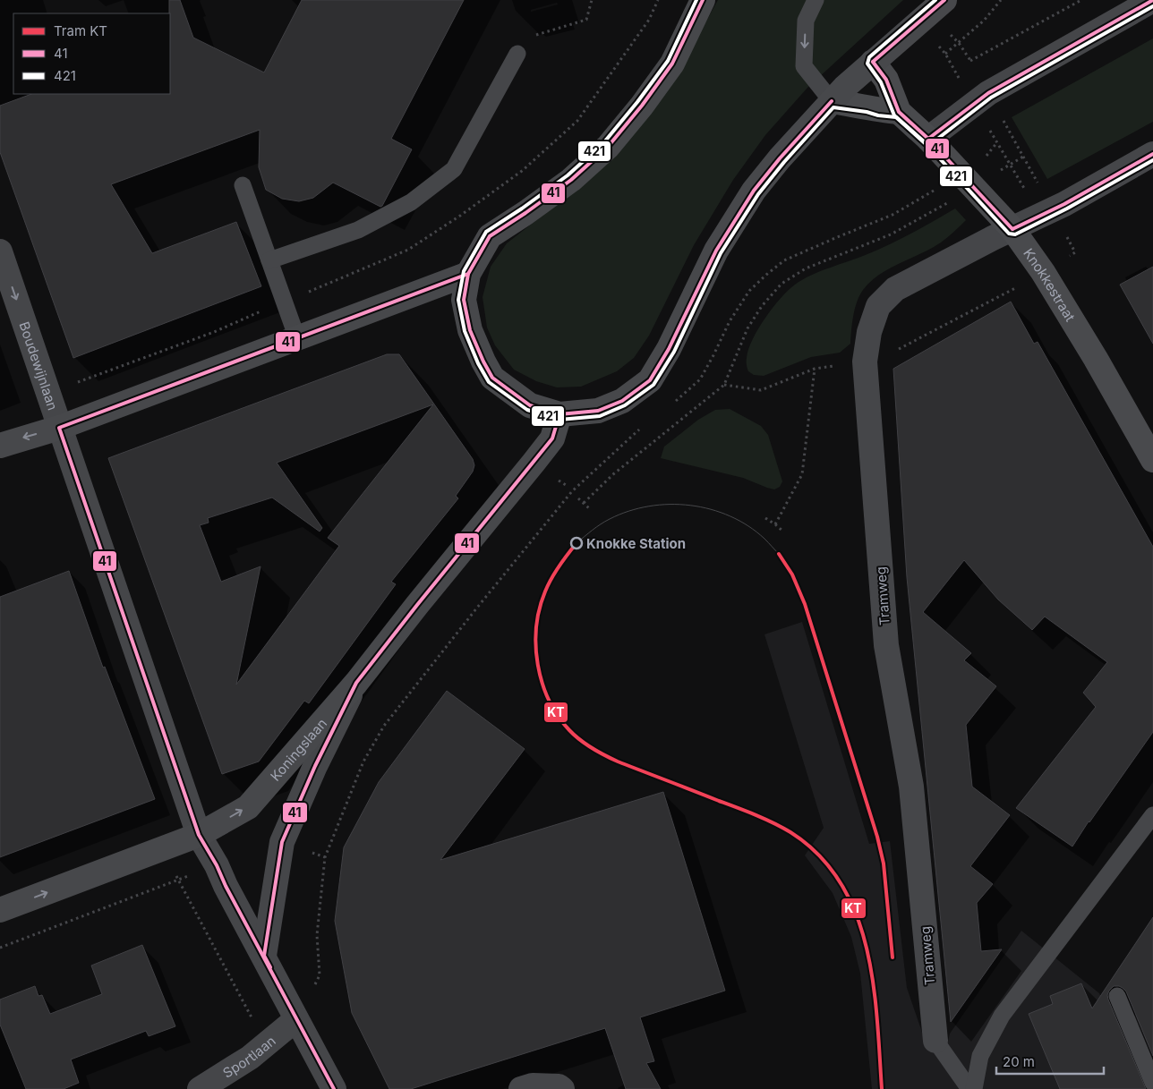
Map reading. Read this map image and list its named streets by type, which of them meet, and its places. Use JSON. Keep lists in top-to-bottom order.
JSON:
{
  "streets": {
    "main road": ["Koningslaan"],
    "street": [
      "Knokkestraat",
      "Boudewijnlaan",
      "Tramweg",
      "Sportlaan"
    ]
  },
  "crossings": [
    ["Knokkestraat", "Tramweg"],
    ["Boudewijnlaan", "Koningslaan"],
    ["Boudewijnlaan", "Sportlaan"]
  ],
  "one_way": ["Koningslaan"],
  "places": ["Knokke Station"],
  "lines": ["transit line 41", "transit line 421", "tram line KT"],
  "legend": ["Tram KT", "41", "421"],
  "scale_bar": "20 m"
}
